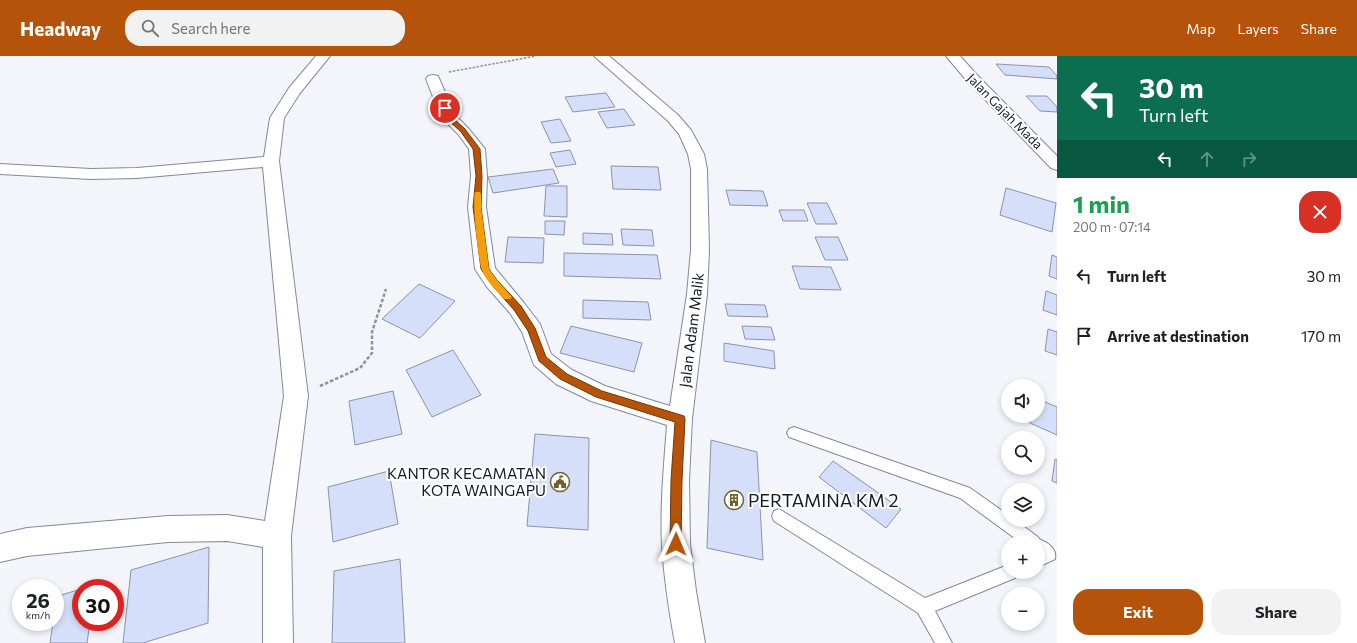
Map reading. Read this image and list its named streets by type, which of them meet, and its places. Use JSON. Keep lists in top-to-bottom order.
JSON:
{
  "streets": {
    "main road": ["Jalan Gajah Mada", "Jalan Adam Malik"]
  },
  "places": {
    "public building": ["KANTOR KECAMATAN KOTA WAINGAPU"],
    "building": ["PERTAMINA KM 2"]
  },
  "page": {
    "header": "Headway",
    "search": "Search here",
    "nav": ["Map", "Layers", "Share"],
    "turn": ["30 m", "Turn left"],
    "heading": ["1 min", "200 m · 07:14"],
    "list": [
      {
        "name": "Turn left",
        "value": "30 m"
      },
      {
        "name": "Arrive at destination",
        "value": "170 m"
      }
    ],
    "map_buttons": ["+", "−"],
    "speed": "26 km/h",
    "limit": "30",
    "buttons": ["Exit", "Share"]
  }
}
